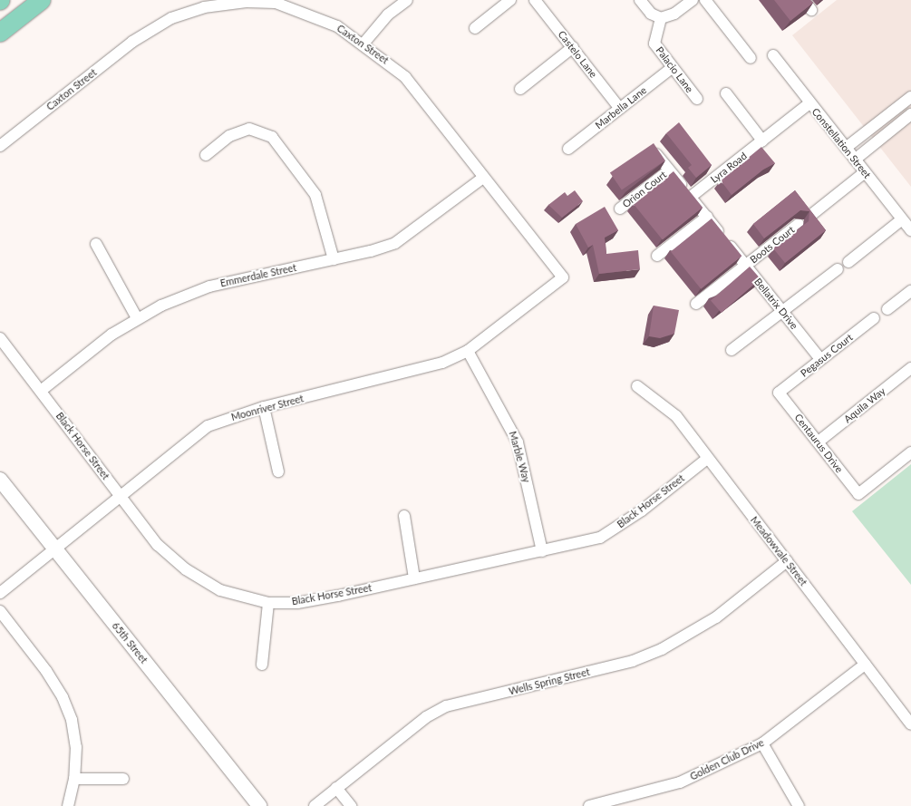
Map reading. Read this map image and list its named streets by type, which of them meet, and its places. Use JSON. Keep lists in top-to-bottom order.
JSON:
{
  "streets": {
    "street": [
      "Caxton Street",
      "Castelo Lane",
      "Palacio Lane",
      "Marbella Lane",
      "Constellation Street",
      "Lyra Road",
      "Orion Court",
      "Boots Court",
      "Emmerdale Street",
      "Bellatrix Drive",
      "Pegasus Court",
      "Aquila Way",
      "Moonriver Street",
      "Centaurus Drive",
      "Black Horse Street",
      "Marble Way",
      "Meadowvale Street",
      "65th Street",
      "Wells Spring Street",
      "Golden Club Drive"
    ]
  },
  "crossings": [
    ["Caxton Street", "Emmerdale Street"],
    ["Caxton Street", "Moonriver Street"],
    ["Castelo Lane", "Marbella Lane"],
    ["Palacio Lane", "Marbella Lane"],
    ["Constellation Street", "Lyra Road"],
    ["Lyra Road", "Bellatrix Drive"],
    ["Boots Court", "Bellatrix Drive"],
    ["Emmerdale Street", "Black Horse Street"],
    ["Bellatrix Drive", "Pegasus Court"],
    ["Pegasus Court", "Centaurus Drive"],
    ["Aquila Way", "Centaurus Drive"],
    ["Moonriver Street", "Black Horse Street"],
    ["Moonriver Street", "Marble Way"],
    ["Moonriver Street", "65th Street"],
    ["Black Horse Street", "Marble Way"],
    ["Black Horse Street", "Meadowvale Street"],
    ["Meadowvale Street", "Wells Spring Street"],
    ["Meadowvale Street", "Golden Club Drive"]
  ]
}
